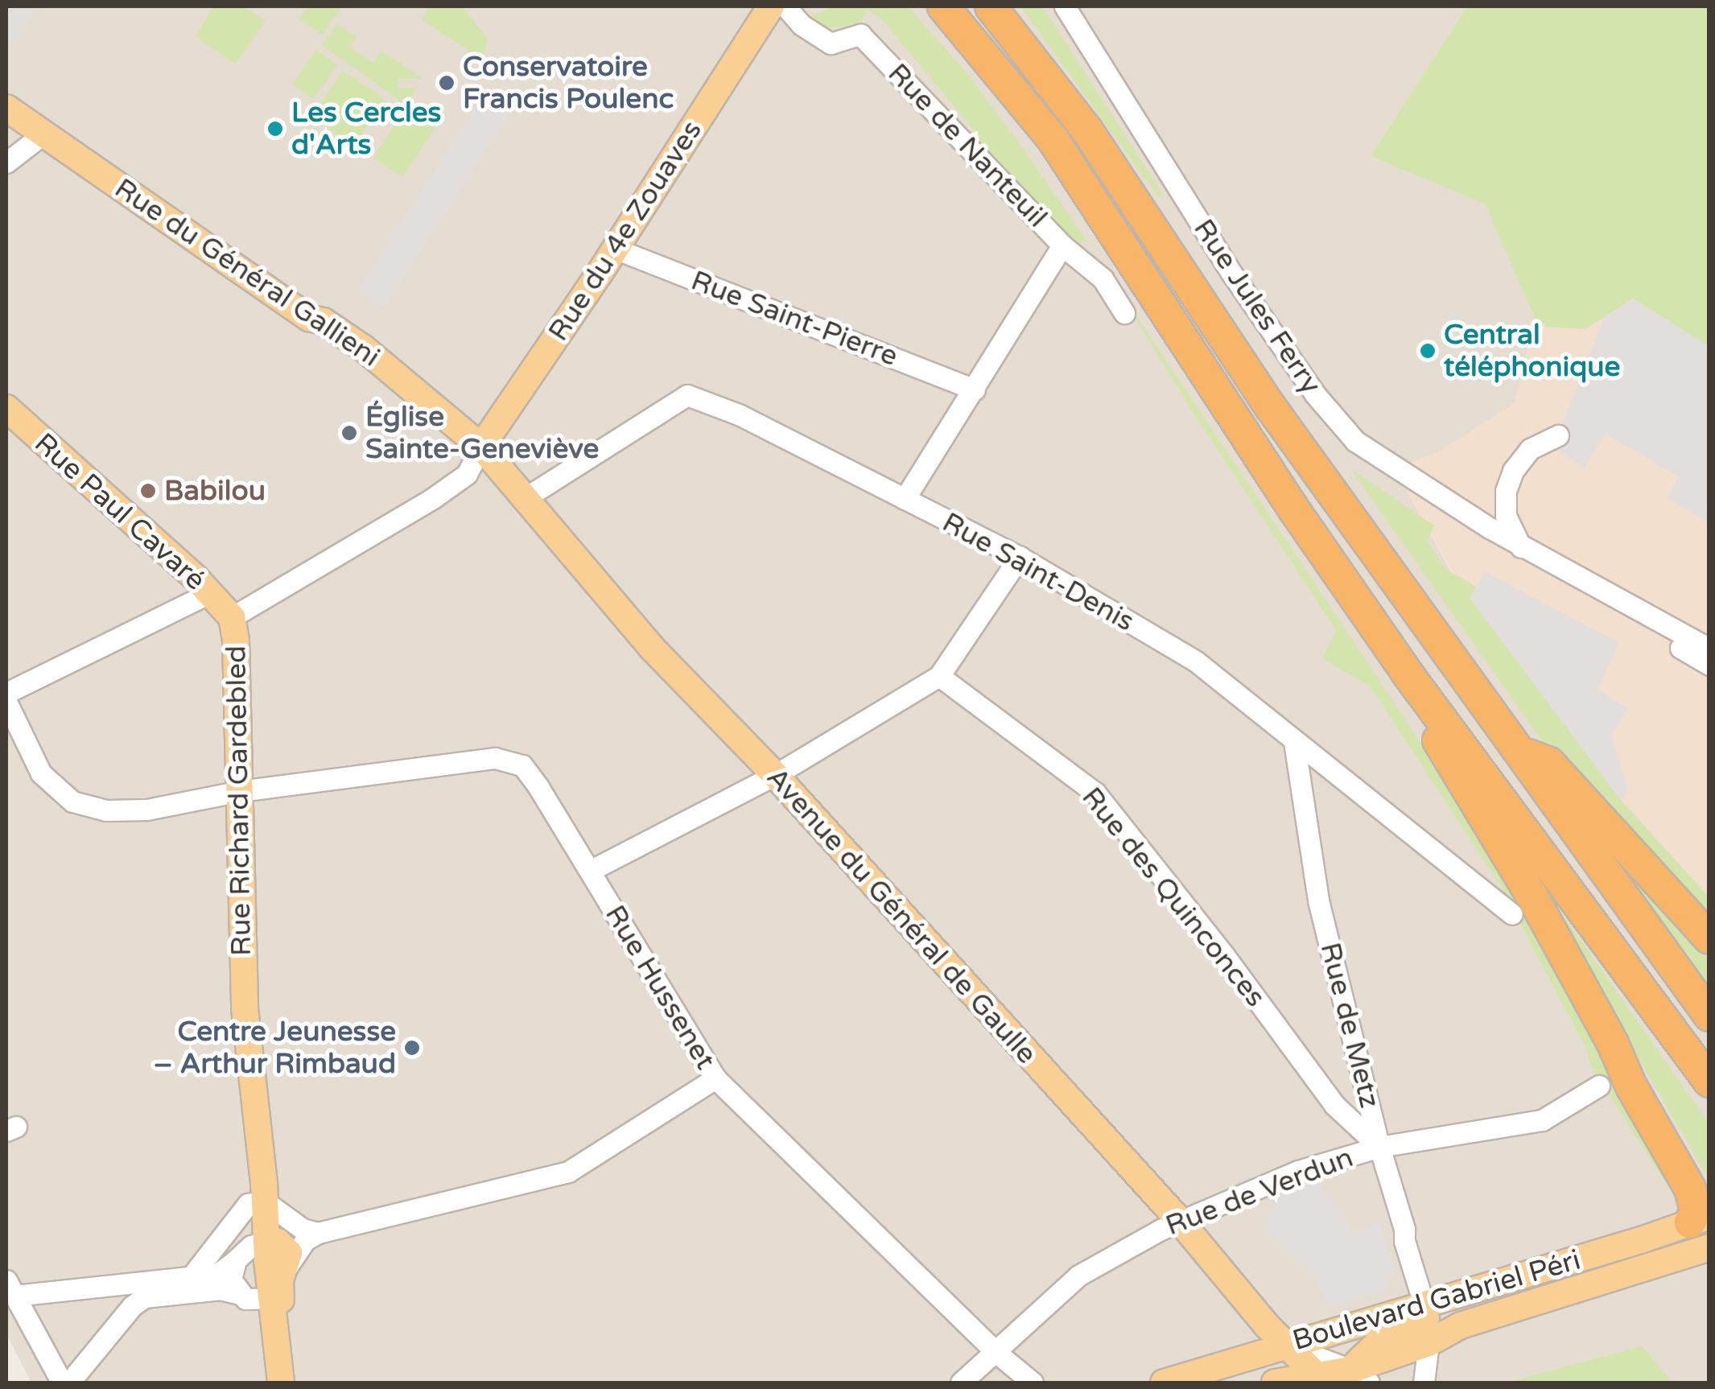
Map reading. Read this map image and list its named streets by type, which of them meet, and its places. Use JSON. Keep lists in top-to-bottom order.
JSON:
{
  "streets": {
    "main road": [
      "Rue du 4e Zouaves",
      "Rue du Général Gallieni",
      "Rue Paul Cavaré",
      "Rue Richard Gardebled",
      "Avenue du Général de Gaulle",
      "Boulevard Gabriel Péri"
    ],
    "street": [
      "Rue de Nanteuil",
      "Rue Jules Ferry",
      "Rue Saint-Pierre",
      "Rue Saint-Denis",
      "Rue des Quinconces",
      "Rue Hussenet",
      "Rue de Metz",
      "Rue de Verdun"
    ]
  },
  "crossings": [
    ["Rue de Nanteuil", "Rue du 4e Zouaves"],
    ["Rue de Nanteuil", "Rue Saint-Pierre"],
    ["Rue de Nanteuil", "Rue Saint-Denis"],
    ["Rue du 4e Zouaves", "Rue du Général Gallieni"],
    ["Rue du 4e Zouaves", "Rue Saint-Pierre"],
    ["Rue du 4e Zouaves", "Rue Richard Gardebled"],
    ["Rue du 4e Zouaves", "Avenue du Général de Gaulle"],
    ["Rue du Général Gallieni", "Rue Richard Gardebled"],
    ["Rue du Général Gallieni", "Avenue du Général de Gaulle"],
    ["Rue Paul Cavaré", "Rue Richard Gardebled"],
    ["Rue Saint-Denis", "Avenue du Général de Gaulle"],
    ["Rue Saint-Denis", "Rue de Metz"],
    ["Rue Richard Gardebled", "Avenue du Général de Gaulle"],
    ["Rue Richard Gardebled", "Rue Hussenet"],
    ["Rue des Quinconces", "Rue de Metz"],
    ["Rue des Quinconces", "Rue de Verdun"],
    ["Avenue du Général de Gaulle", "Rue de Verdun"],
    ["Avenue du Général de Gaulle", "Boulevard Gabriel Péri"],
    ["Rue Hussenet", "Rue de Verdun"],
    ["Rue de Metz", "Rue de Verdun"],
    ["Rue de Metz", "Boulevard Gabriel Péri"]
  ],
  "places": [
    "Conservatoire Francis Poulenc",
    "Les Cercles d'Arts",
    "Central téléphonique",
    "Église Sainte-Geneviève",
    "Babilou",
    "Centre Jeunesse – Arthur Rimbaud"
  ]
}
